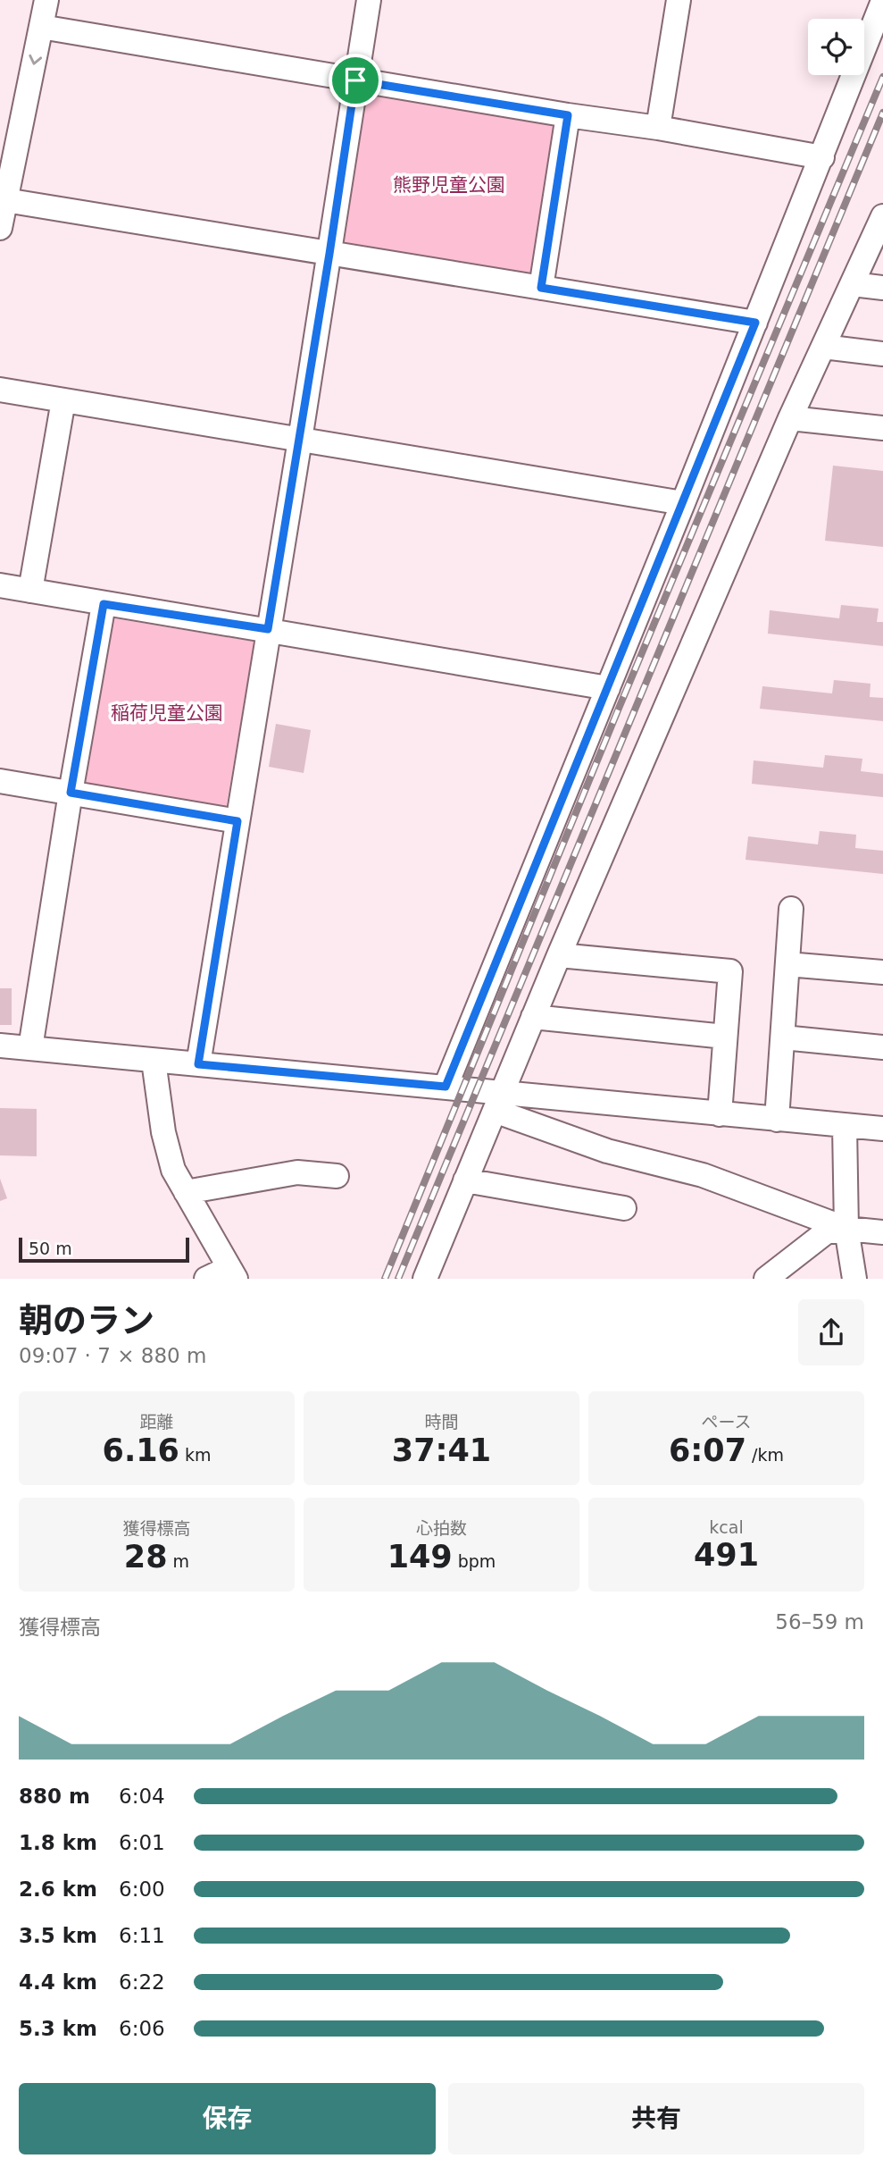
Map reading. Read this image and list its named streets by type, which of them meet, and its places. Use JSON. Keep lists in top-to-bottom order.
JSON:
{
  "parks": ["熊野児童公園", "稲荷児童公園"],
  "scale_bar": "50 m",
  "page": {
    "scale": "50 m",
    "heading": ["朝のラン", "09:07 · 7 × 880 m"],
    "stats": [
      ["距離", "6.16 km"],
      ["時間", "37:41"],
      ["ペース", "6:07 /km"],
      ["獲得標高", "28 m"],
      ["心拍数", "149 bpm"],
      ["kcal", "491"]
    ],
    "chart": ["獲得標高", "56–59 m"],
    "list": [
      {
        "name": "880 m",
        "note": "6:04"
      },
      {
        "name": "1.8 km",
        "note": "6:01"
      },
      {
        "name": "2.6 km",
        "note": "6:00"
      },
      {
        "name": "3.5 km",
        "note": "6:11"
      },
      {
        "name": "4.4 km",
        "note": "6:22"
      },
      {
        "name": "5.3 km",
        "note": "6:06"
      }
    ],
    "buttons": ["保存", "共有"]
  }
}
